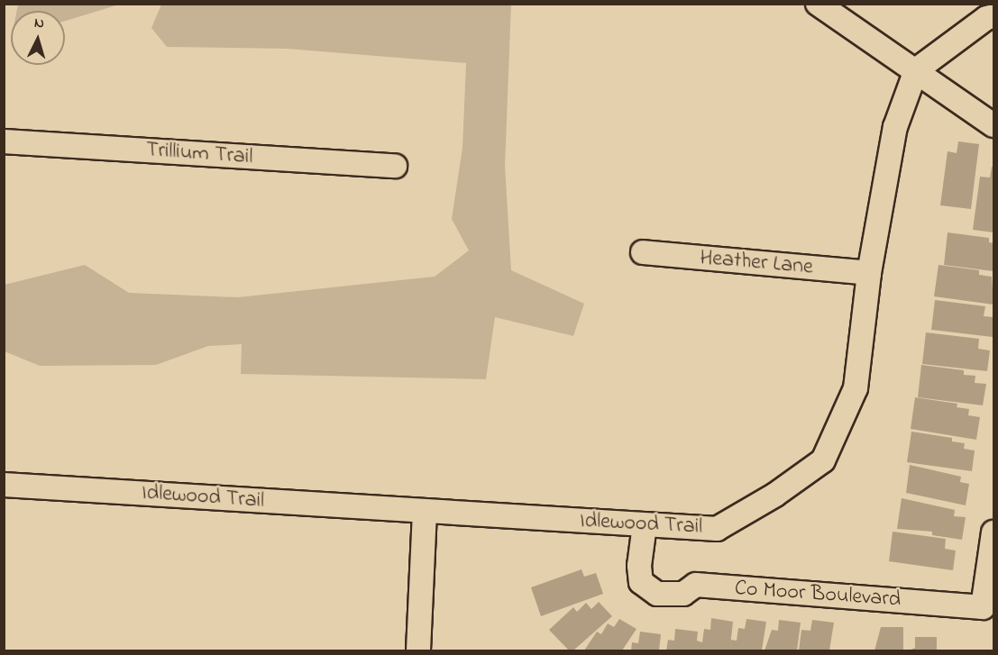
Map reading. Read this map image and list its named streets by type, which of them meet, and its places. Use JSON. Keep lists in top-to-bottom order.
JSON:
{
  "streets": {
    "street": [
      "Trillium Trail",
      "Heather Lane",
      "Idlewood Trail",
      "Co Moor Boulevard"
    ]
  },
  "crossings": [
    ["Heather Lane", "Idlewood Trail"],
    ["Idlewood Trail", "Co Moor Boulevard"]
  ],
  "north": "top"
}
